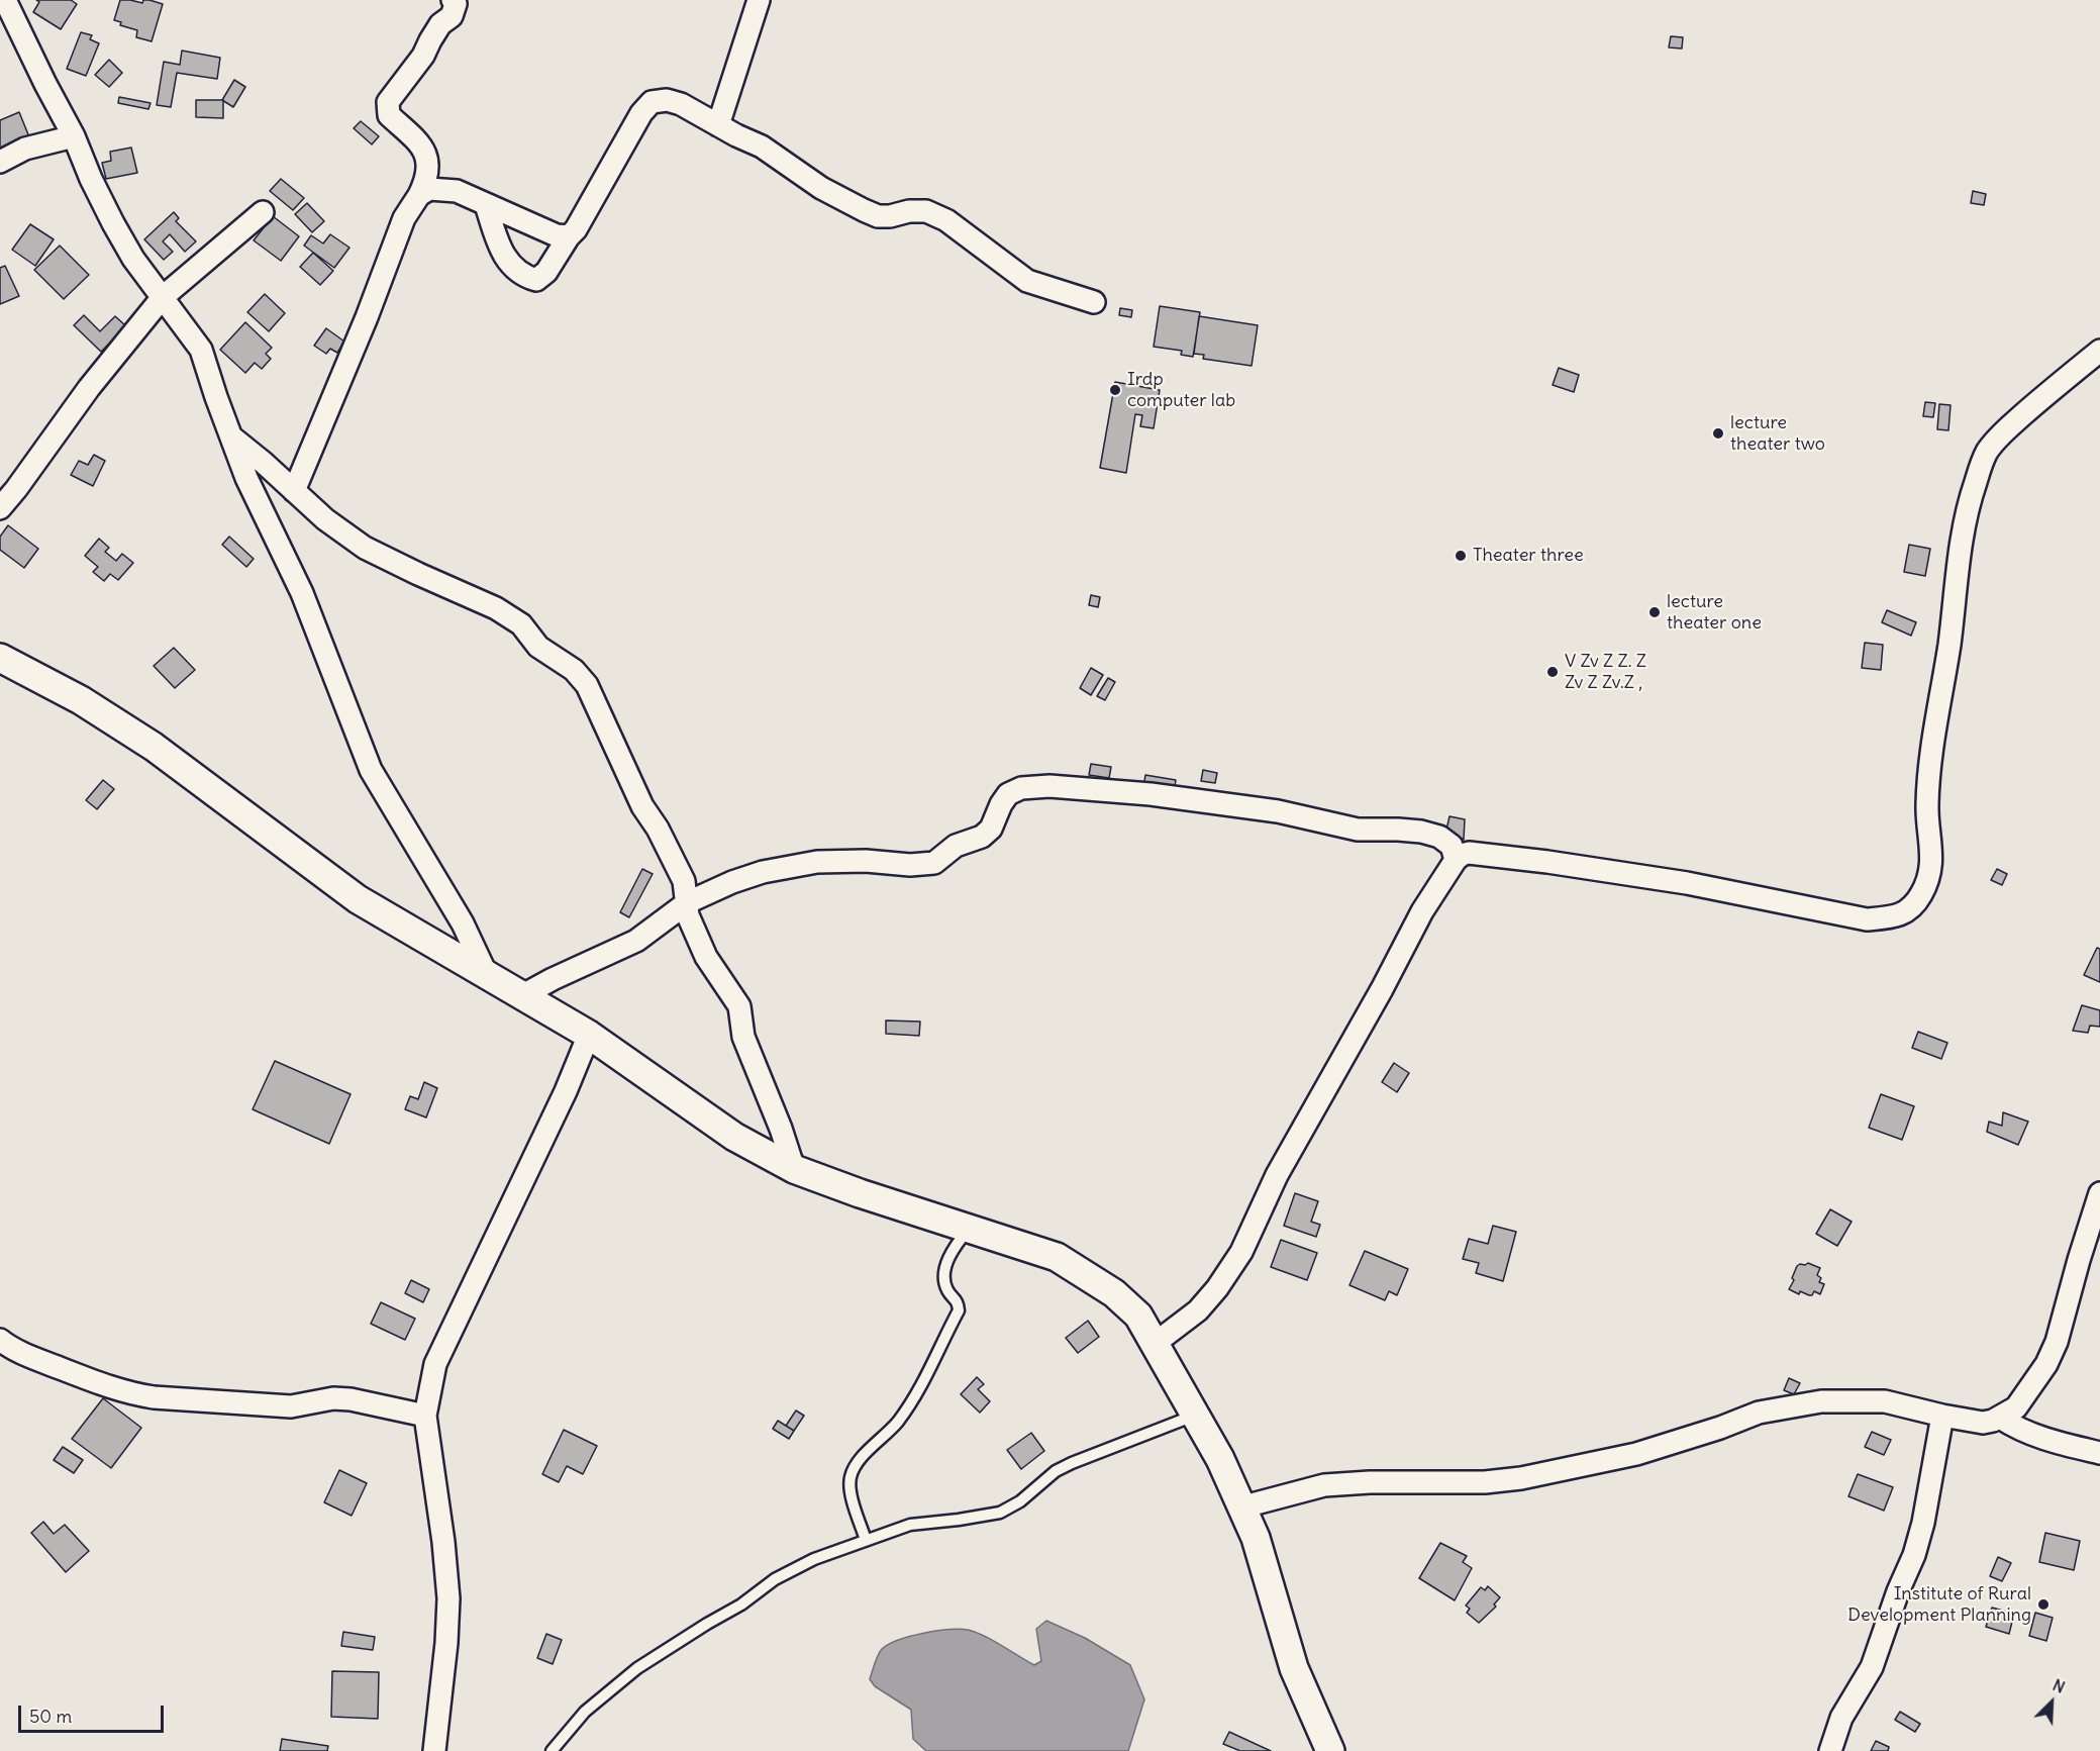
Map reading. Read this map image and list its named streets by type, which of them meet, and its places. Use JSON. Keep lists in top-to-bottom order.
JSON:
{
  "places": [
    "Irdp computer lab",
    "lecture theater two",
    "Theater three",
    "lecture theater one",
    "V Zv Z Z. Z Zv Z Zv.Z ,",
    "Institute of Rural Development Planning"
  ],
  "scale_bar": "50 m",
  "north": "top right"
}
